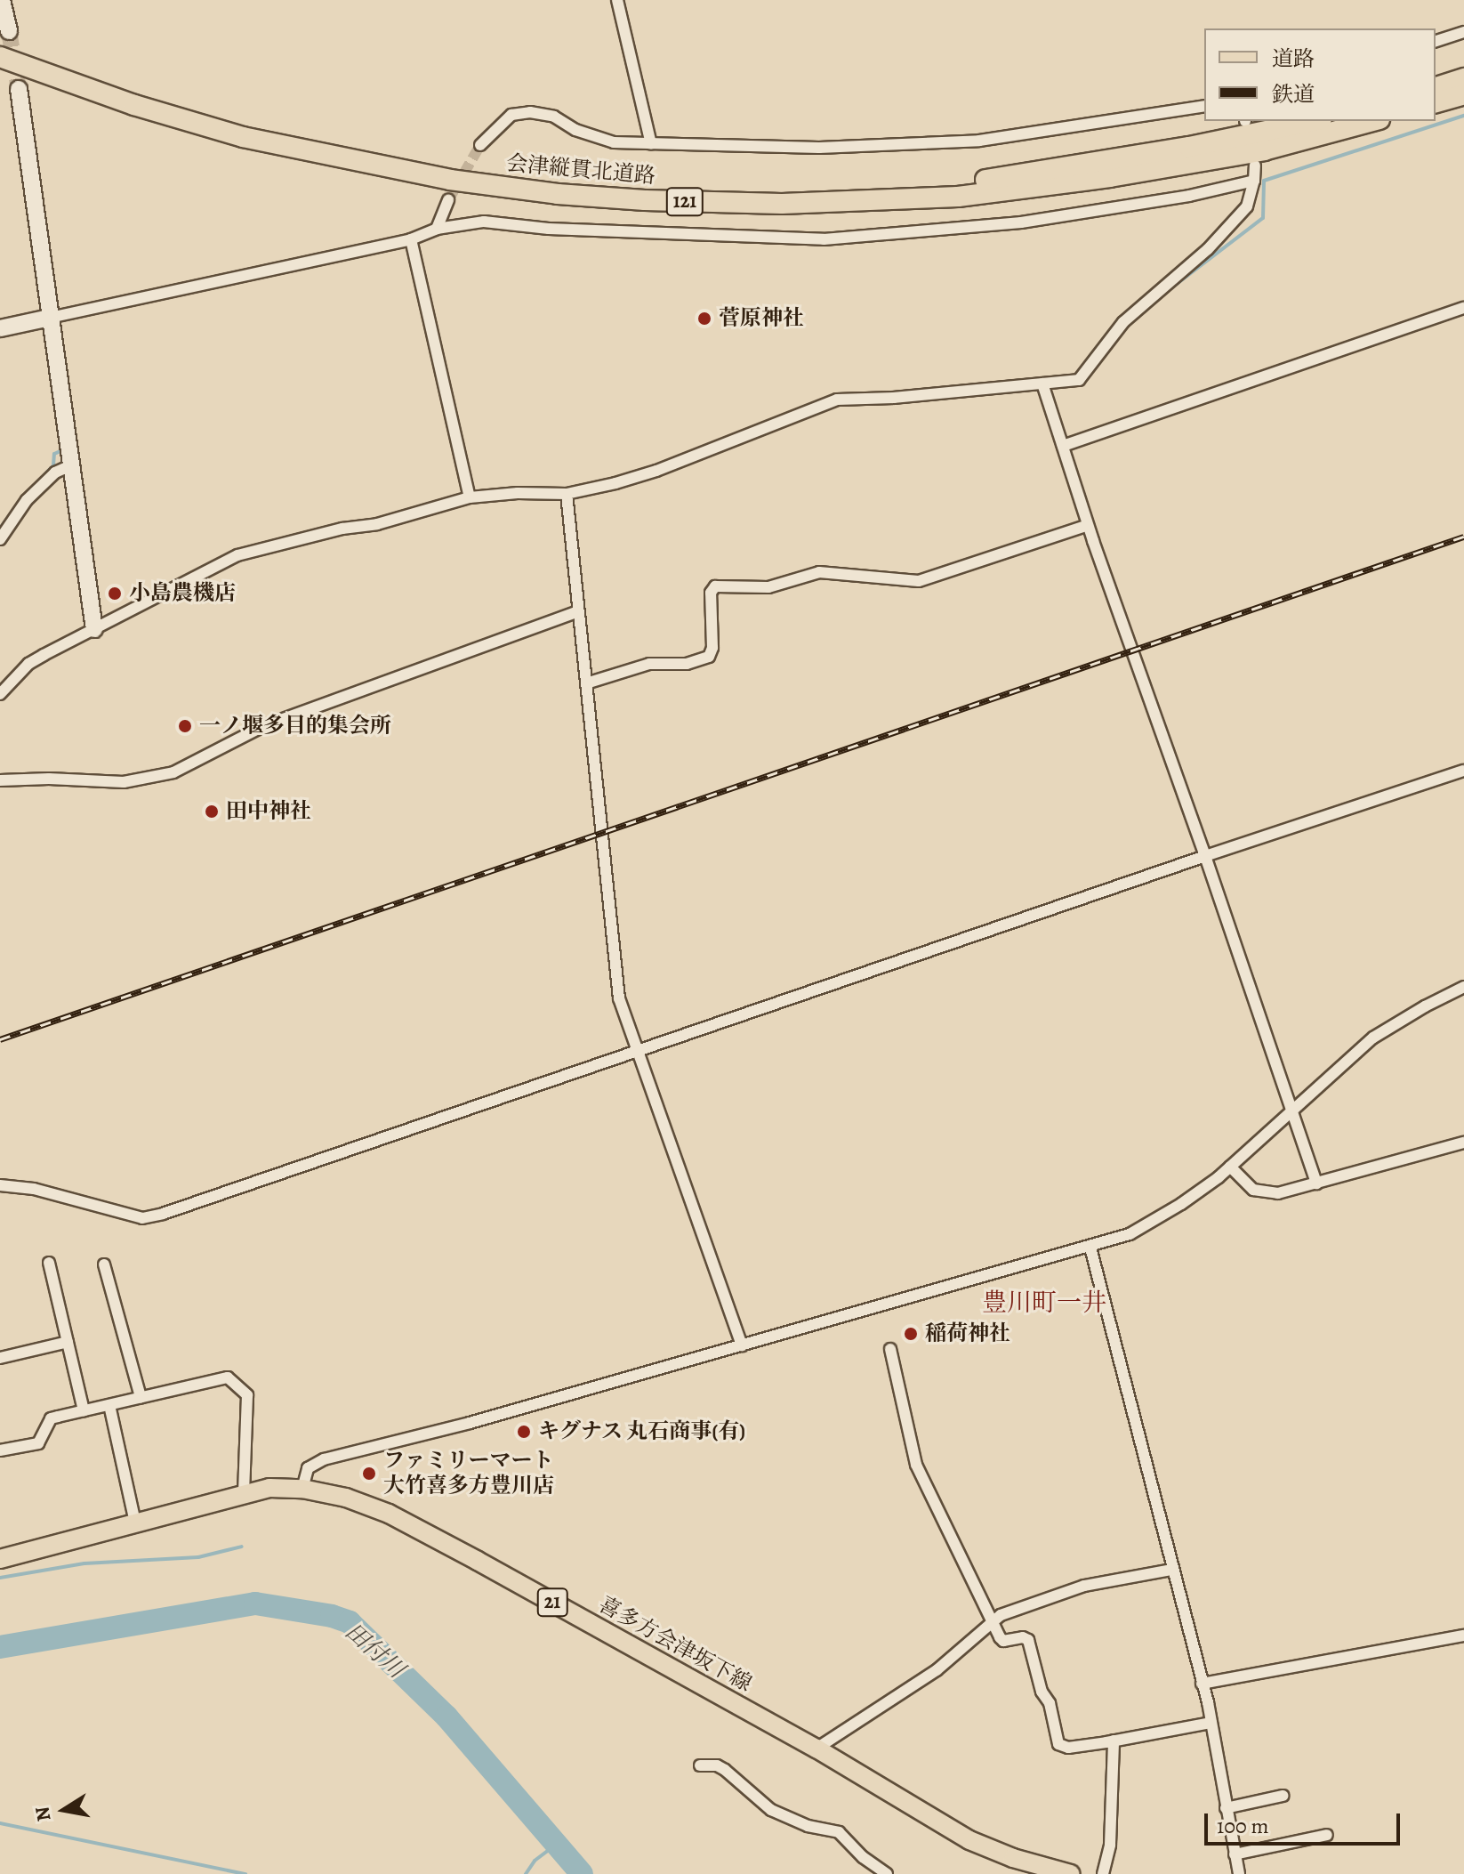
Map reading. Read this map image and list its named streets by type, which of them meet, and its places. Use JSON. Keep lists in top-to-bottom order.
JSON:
{
  "streets": {
    "highway": ["会津縦貫北道路", "121"],
    "main road": ["21", "喜多方会津坂下線"]
  },
  "districts": ["豊川町一井"],
  "water": ["田付川"],
  "places": [
    "菅原神社",
    "小島農機店",
    "一ノ堰多目的集会所",
    "田中神社",
    "稲荷神社",
    "キグナス 丸石商事(有)",
    "ファミリーマート 大竹喜多方豊川店"
  ],
  "legend": ["道路", "鉄道"],
  "scale_bar": "100 m",
  "north": "left"
}
